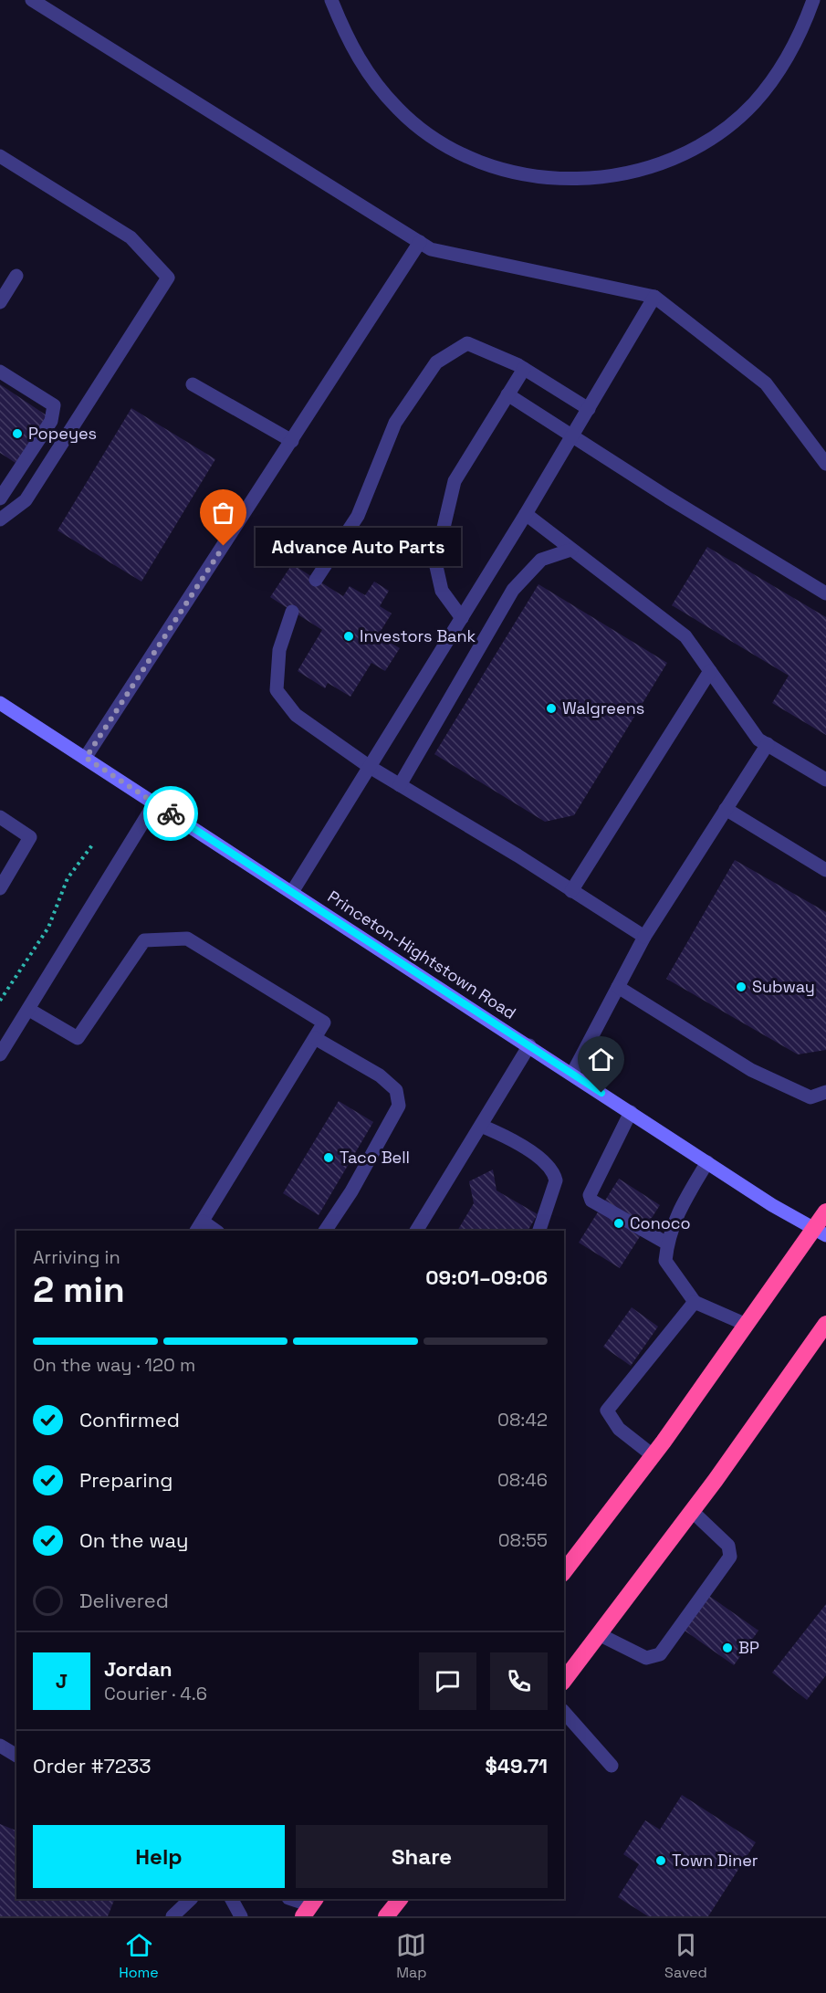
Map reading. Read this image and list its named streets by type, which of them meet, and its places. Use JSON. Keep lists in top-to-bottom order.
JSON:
{
  "streets": {
    "main road": ["Princeton-Hightstown Road"]
  },
  "places": [
    "Popeyes",
    "Advance Auto Parts",
    "Investors Bank",
    "Walgreens",
    "Subway",
    "Taco Bell",
    "Conoco",
    "BP",
    "Town Diner"
  ],
  "page": {
    "bubble": "Advance Auto Parts",
    "heading": ["2 min", "Arriving in", "09:01–09:06"],
    "panel": [
      "Jordan",
      "Courier · 4.6",
      "Order #7233",
      "$49.71"
    ],
    "bar": "On the way · 120 m",
    "list": [
      ["Confirmed", "08:42"],
      ["Preparing", "08:46"],
      ["On the way", "08:55"],
      "Delivered"
    ],
    "round": "J",
    "buttons": ["Help", "Share"],
    "tabs": ["Home", "Map", "Saved"]
  }
}
